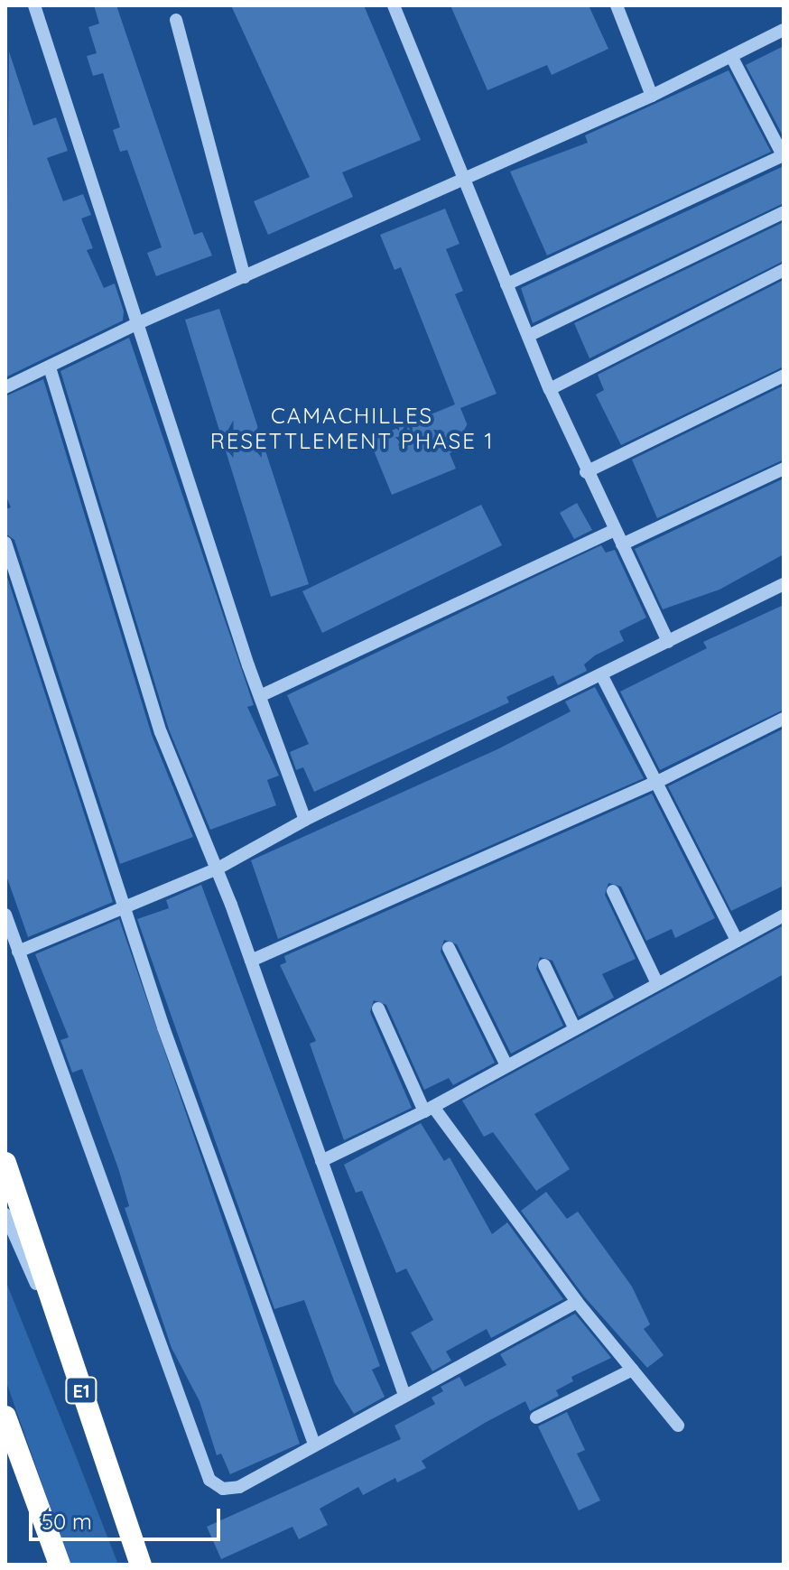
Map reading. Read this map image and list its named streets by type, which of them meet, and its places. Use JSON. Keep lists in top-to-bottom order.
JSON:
{
  "streets": {
    "highway": ["E1"]
  },
  "districts": ["CAMACHILLES RESETTLEMENT PHASE 1"],
  "scale_bar": "50 m"
}
